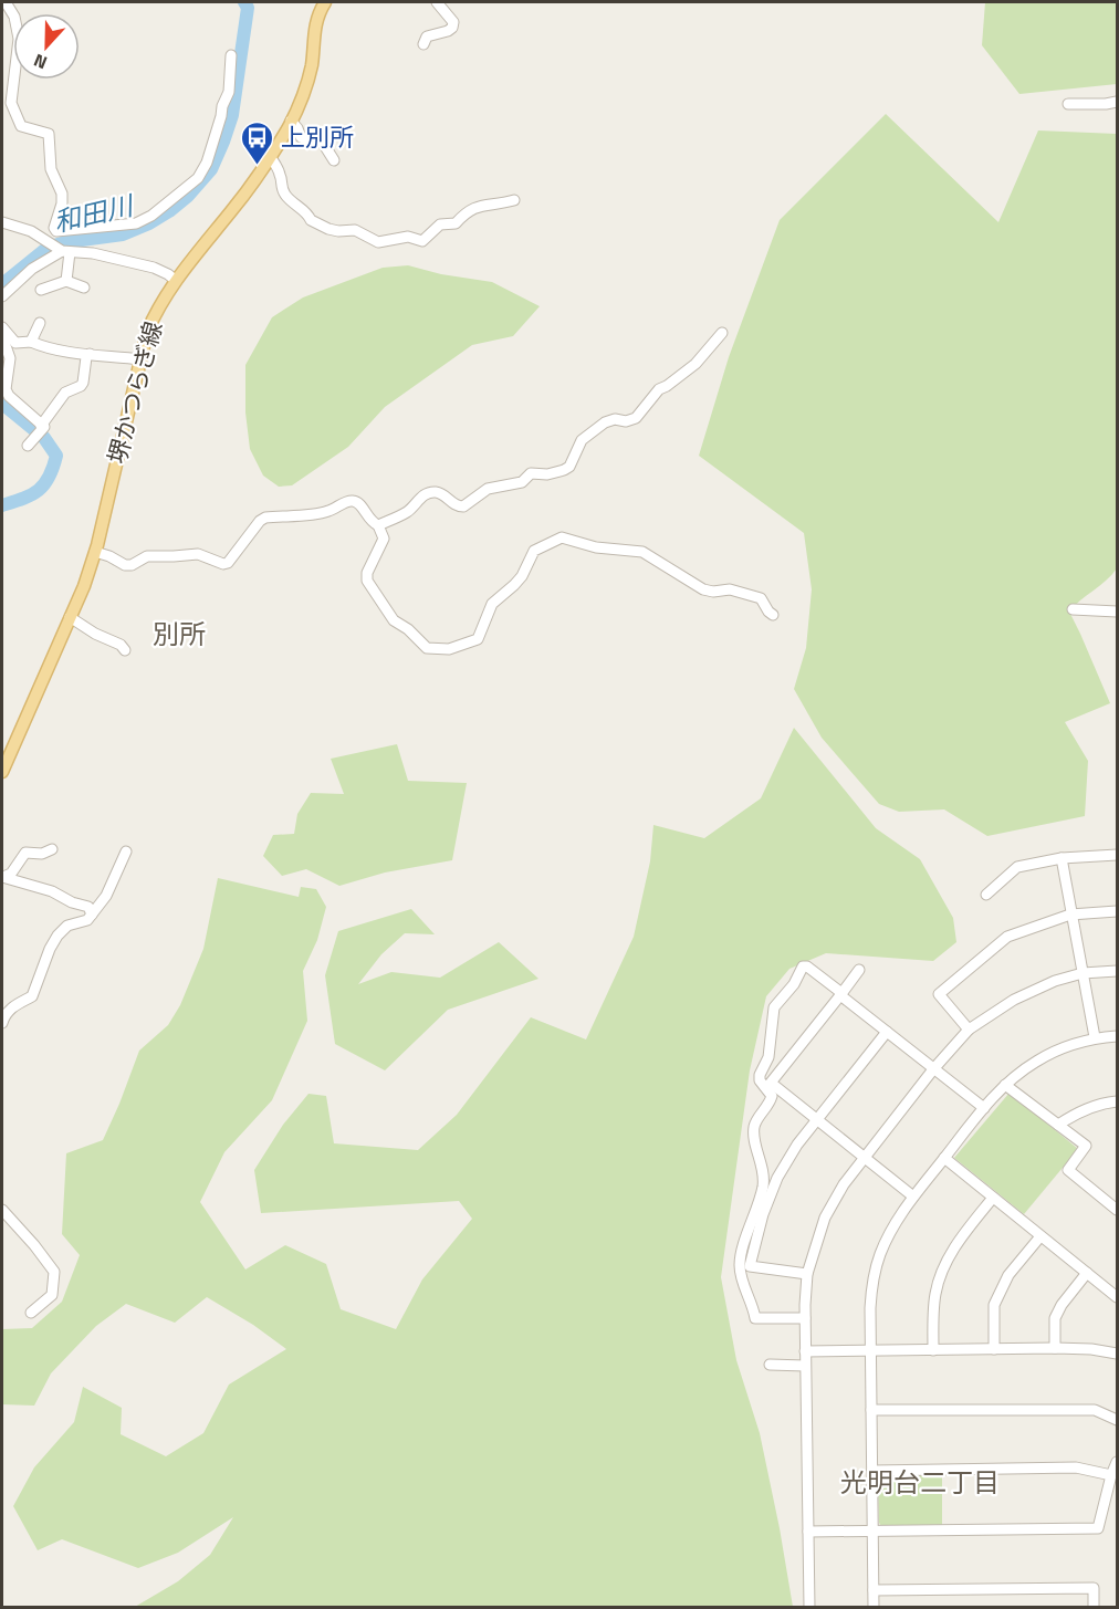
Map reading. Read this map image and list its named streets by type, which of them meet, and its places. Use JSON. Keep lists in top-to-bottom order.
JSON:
{
  "streets": {
    "main road": ["堺かつらぎ線"]
  },
  "districts": ["別所", "光明台二丁目"],
  "water": ["和田川"],
  "places": {
    "bus stop": ["上別所"]
  },
  "north": "bottom"
}
